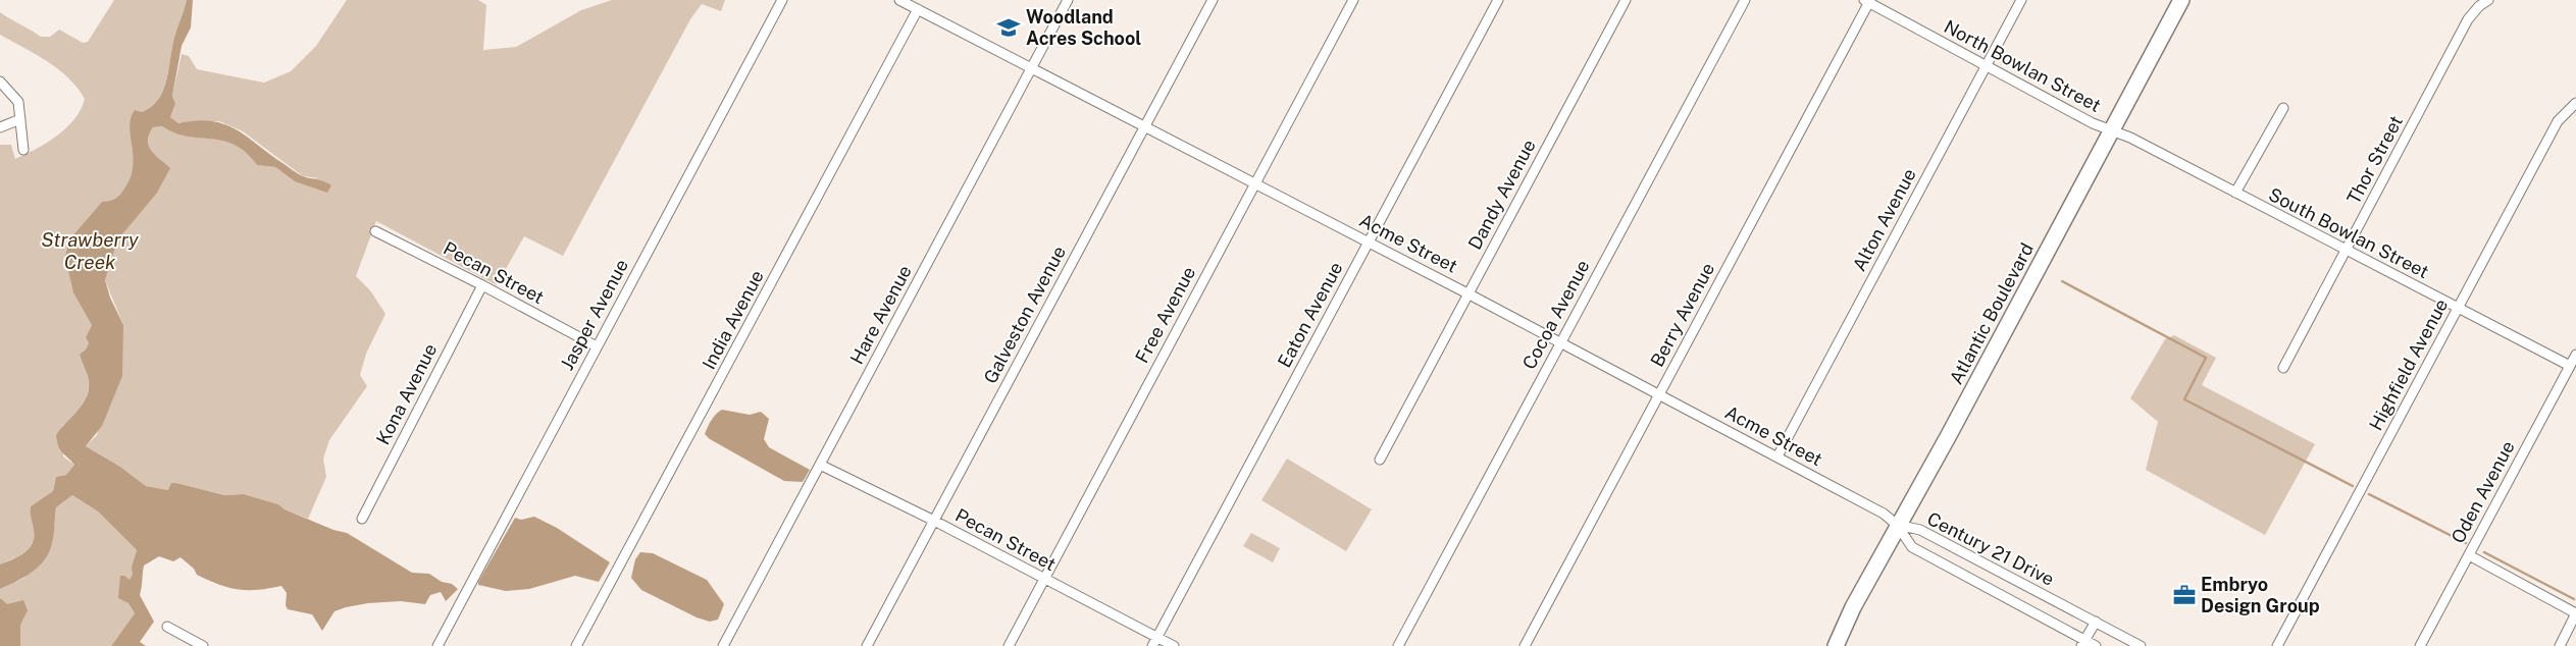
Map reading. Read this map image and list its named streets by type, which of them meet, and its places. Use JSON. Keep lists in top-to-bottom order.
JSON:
{
  "streets": {
    "main road": ["Atlantic Boulevard"],
    "street": [
      "North Bowlan Street",
      "Thor Street",
      "Dandy Avenue",
      "Alton Avenue",
      "South Bowlan Street",
      "Acme Street",
      "Pecan Street",
      "Jasper Avenue",
      "Hare Avenue",
      "Galveston Avenue",
      "Free Avenue",
      "Eaton Avenue",
      "Cocoa Avenue",
      "Berry Avenue",
      "India Avenue",
      "Highfield Avenue",
      "Kona Avenue",
      "Oden Avenue",
      "Century 21 Drive"
    ]
  },
  "crossings": [
    ["North Bowlan Street", "Alton Avenue"],
    ["North Bowlan Street", "South Bowlan Street"],
    ["North Bowlan Street", "Atlantic Boulevard"],
    ["North Bowlan Street", "Berry Avenue"],
    ["Thor Street", "South Bowlan Street"],
    ["Dandy Avenue", "Acme Street"],
    ["Alton Avenue", "Acme Street"],
    ["South Bowlan Street", "Atlantic Boulevard"],
    ["South Bowlan Street", "Highfield Avenue"],
    ["South Bowlan Street", "Oden Avenue"],
    ["Acme Street", "Atlantic Boulevard"],
    ["Acme Street", "Hare Avenue"],
    ["Acme Street", "Galveston Avenue"],
    ["Acme Street", "Free Avenue"],
    ["Acme Street", "Eaton Avenue"],
    ["Acme Street", "Cocoa Avenue"],
    ["Acme Street", "Berry Avenue"],
    ["Acme Street", "India Avenue"],
    ["Acme Street", "Century 21 Drive"],
    ["Pecan Street", "Jasper Avenue"],
    ["Pecan Street", "Hare Avenue"],
    ["Pecan Street", "Galveston Avenue"],
    ["Pecan Street", "Free Avenue"],
    ["Pecan Street", "Eaton Avenue"],
    ["Pecan Street", "Kona Avenue"],
    ["Atlantic Boulevard", "Century 21 Drive"]
  ],
  "water": ["Strawberry Creek"],
  "places": {
    "school or university": ["Woodland Acres School"],
    "office": ["Embryo Design Group"]
  }
}
